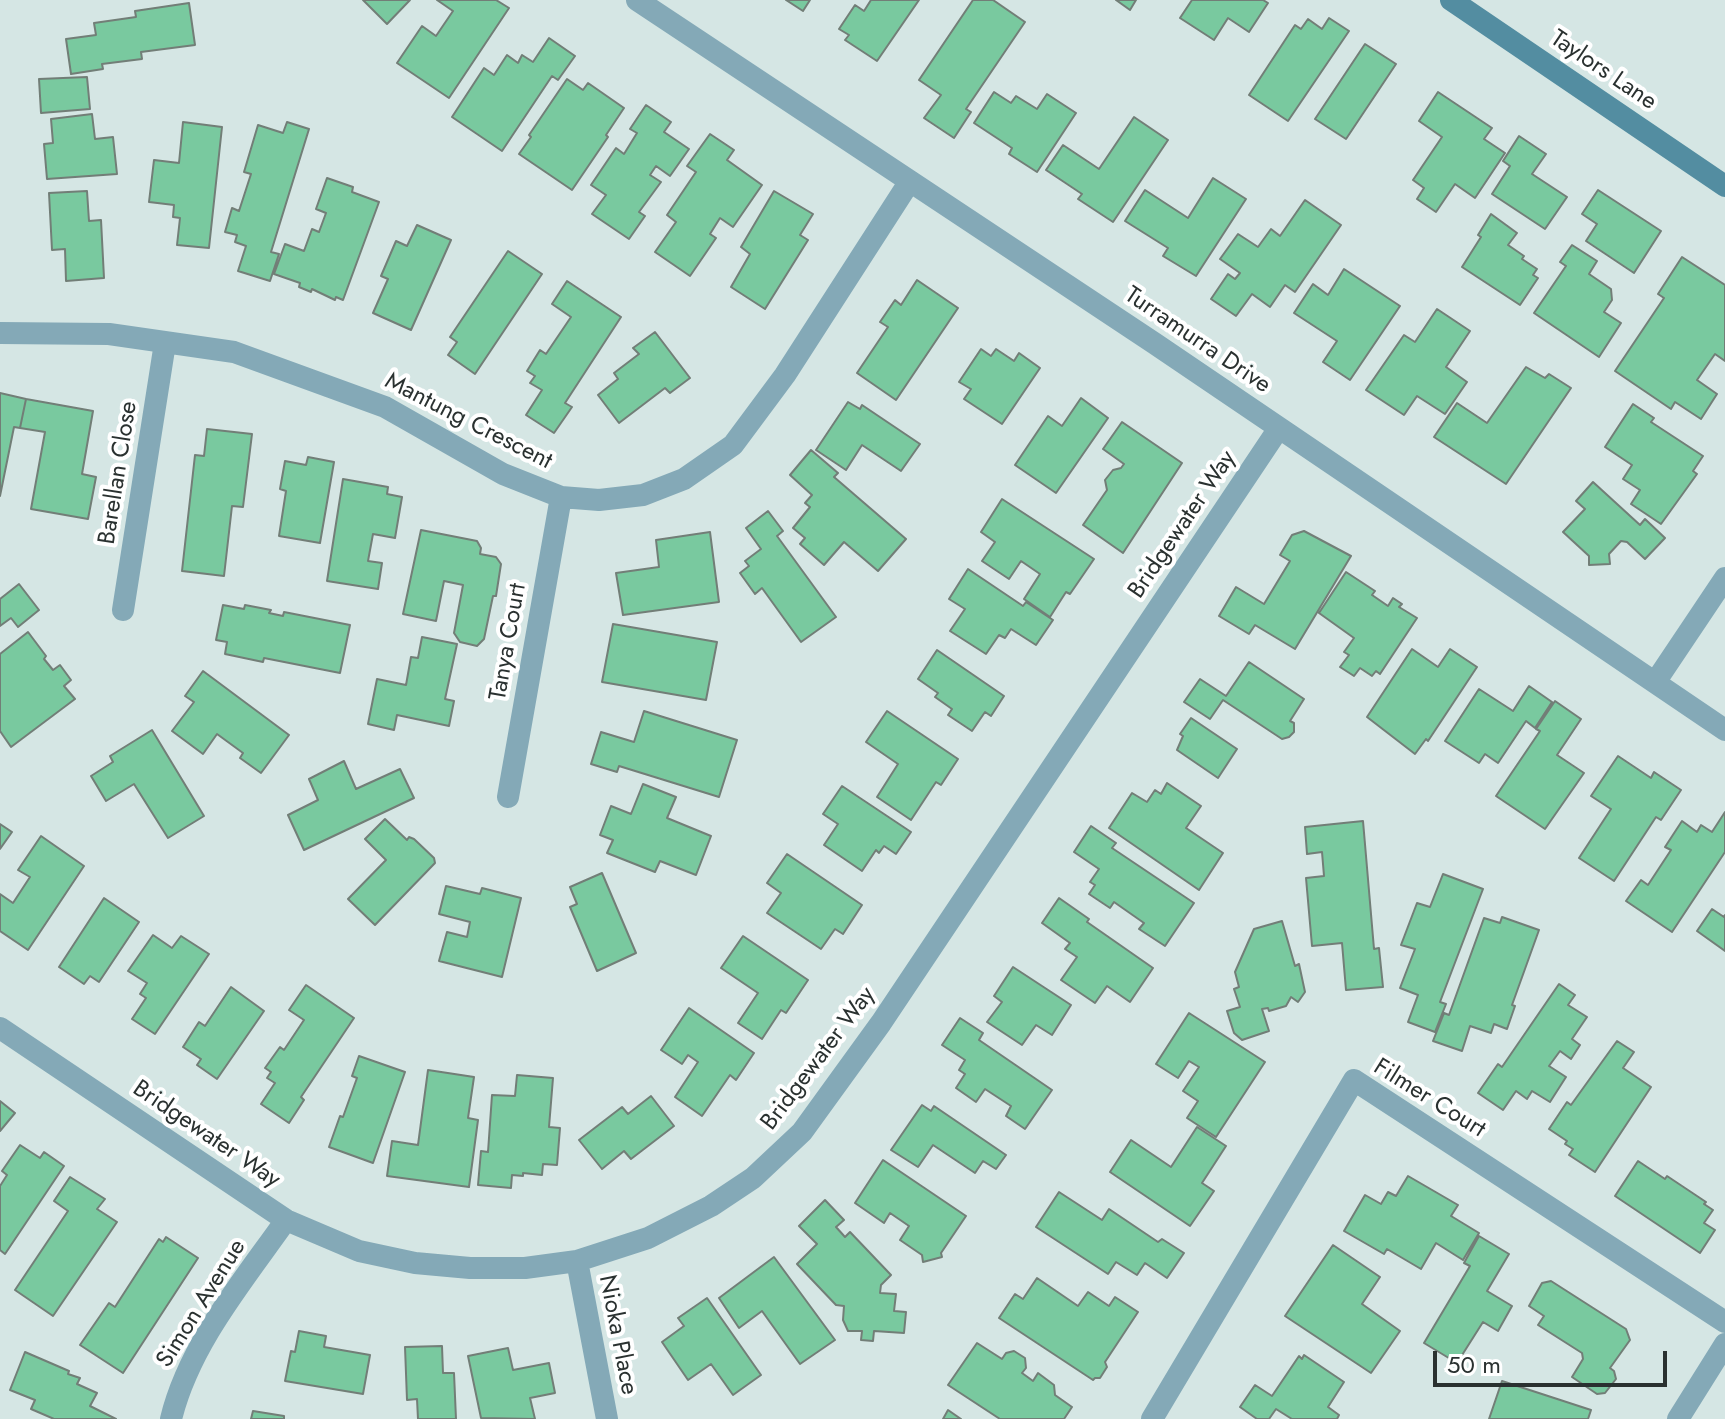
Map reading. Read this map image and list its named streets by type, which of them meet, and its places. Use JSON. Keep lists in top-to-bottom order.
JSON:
{
  "streets": {
    "main road": ["Taylors Lane"],
    "street": [
      "Turramurra Drive",
      "Mantung Crescent",
      "Barellan Close",
      "Bridgewater Way",
      "Tanya Court",
      "Filmer Court",
      "Simon Avenue",
      "Nioka Place"
    ]
  },
  "crossings": [
    ["Turramurra Drive", "Mantung Crescent"],
    ["Turramurra Drive", "Bridgewater Way"],
    ["Mantung Crescent", "Barellan Close"],
    ["Mantung Crescent", "Tanya Court"],
    ["Bridgewater Way", "Simon Avenue"],
    ["Bridgewater Way", "Nioka Place"]
  ],
  "scale_bar": "50 m"
}
